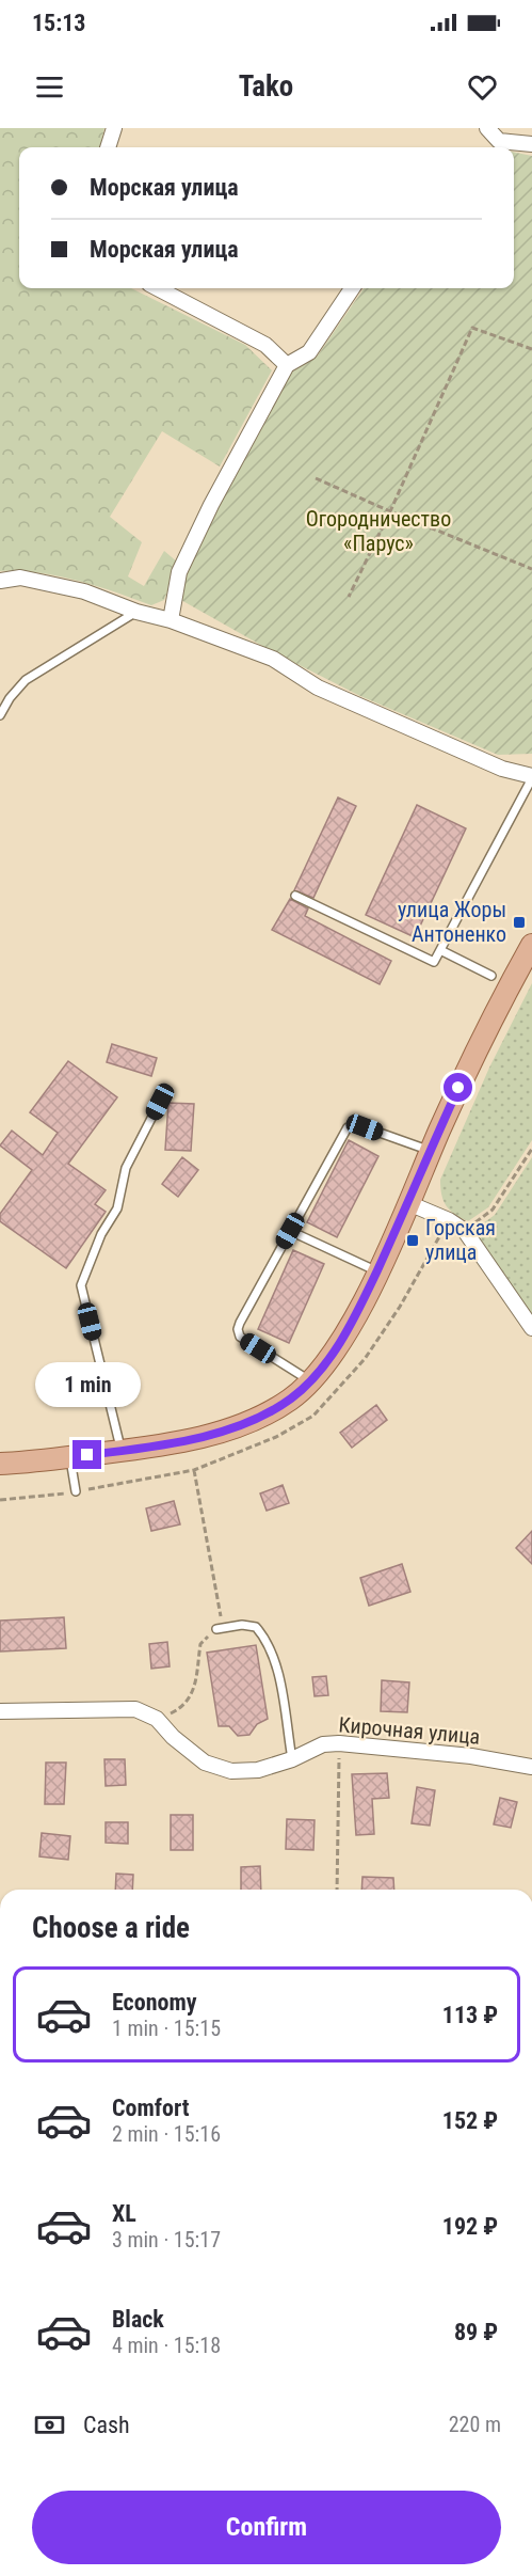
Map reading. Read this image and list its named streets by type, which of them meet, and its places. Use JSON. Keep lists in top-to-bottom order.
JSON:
{
  "streets": {
    "street": ["Кирочная улица"]
  },
  "parks": ["Огородничество «Парус»"],
  "places": {
    "transit": ["улица Жоры Антоненко", "Горская улица"]
  },
  "page": {
    "status": "15:13",
    "header": "Tako",
    "banner": ["Морская улица", "Морская улица"],
    "bubble": "1 min",
    "heading": "Choose a ride",
    "list": [
      {
        "name": "Economy",
        "note": "1 min · 15:15",
        "value": "113 ₽"
      },
      {
        "name": "Comfort",
        "note": "2 min · 15:16",
        "value": "152 ₽"
      },
      {
        "name": "XL",
        "note": "3 min · 15:17",
        "value": "192 ₽"
      },
      {
        "name": "Black",
        "note": "4 min · 15:18",
        "value": "89 ₽"
      }
    ],
    "pay": ["Cash", "220 m"],
    "buttons": "Confirm"
  }
}
